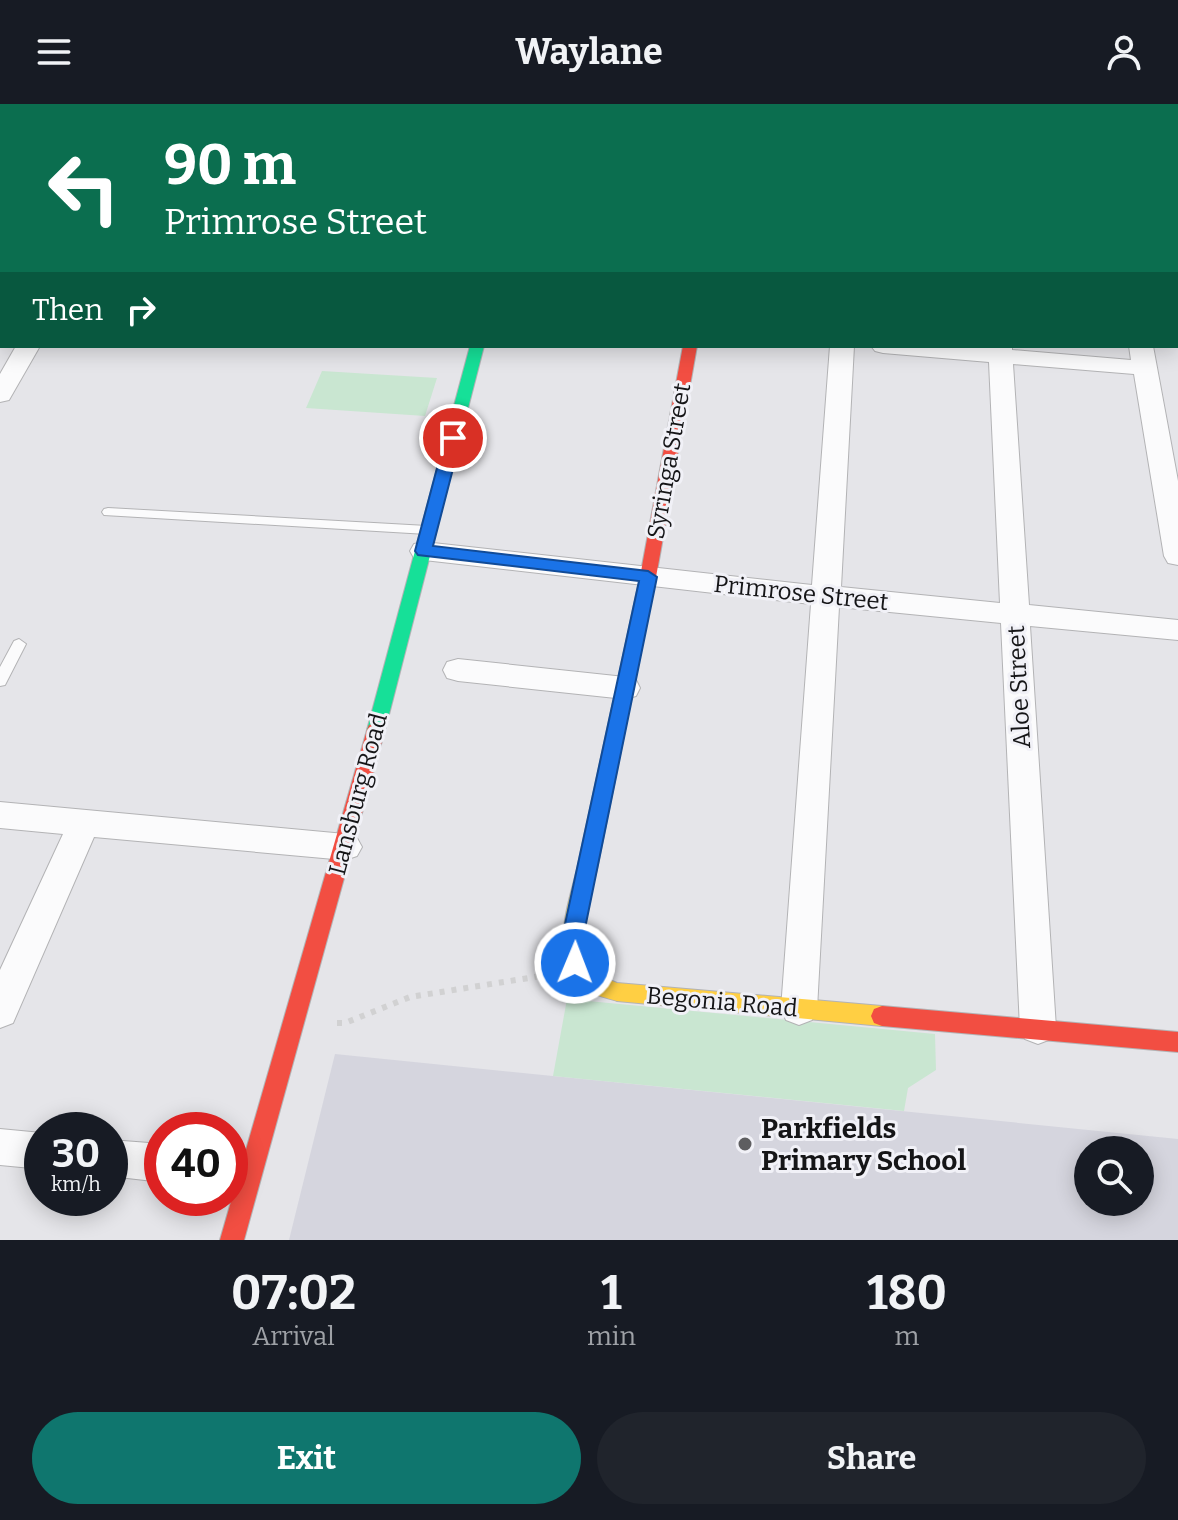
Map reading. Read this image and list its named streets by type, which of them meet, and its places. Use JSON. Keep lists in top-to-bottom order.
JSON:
{
  "streets": {
    "street": [
      "Syringa Street",
      "Primrose Street",
      "Aloe Street",
      "Lansburg Road",
      "Begonia Road"
    ]
  },
  "crossings": [
    ["Syringa Street", "Primrose Street"],
    ["Primrose Street", "Aloe Street"],
    ["Primrose Street", "Lansburg Road"],
    ["Aloe Street", "Begonia Road"]
  ],
  "places": ["Parkfields Primary School"],
  "page": {
    "header": "Waylane",
    "turn": ["90 m", "Primrose Street"],
    "then": "Then",
    "speed": "30 km/h",
    "limit": "40",
    "eta": [
      "07:02",
      "Arrival",
      "1",
      "min",
      "180",
      "m"
    ],
    "buttons": ["Exit", "Share"]
  }
}
